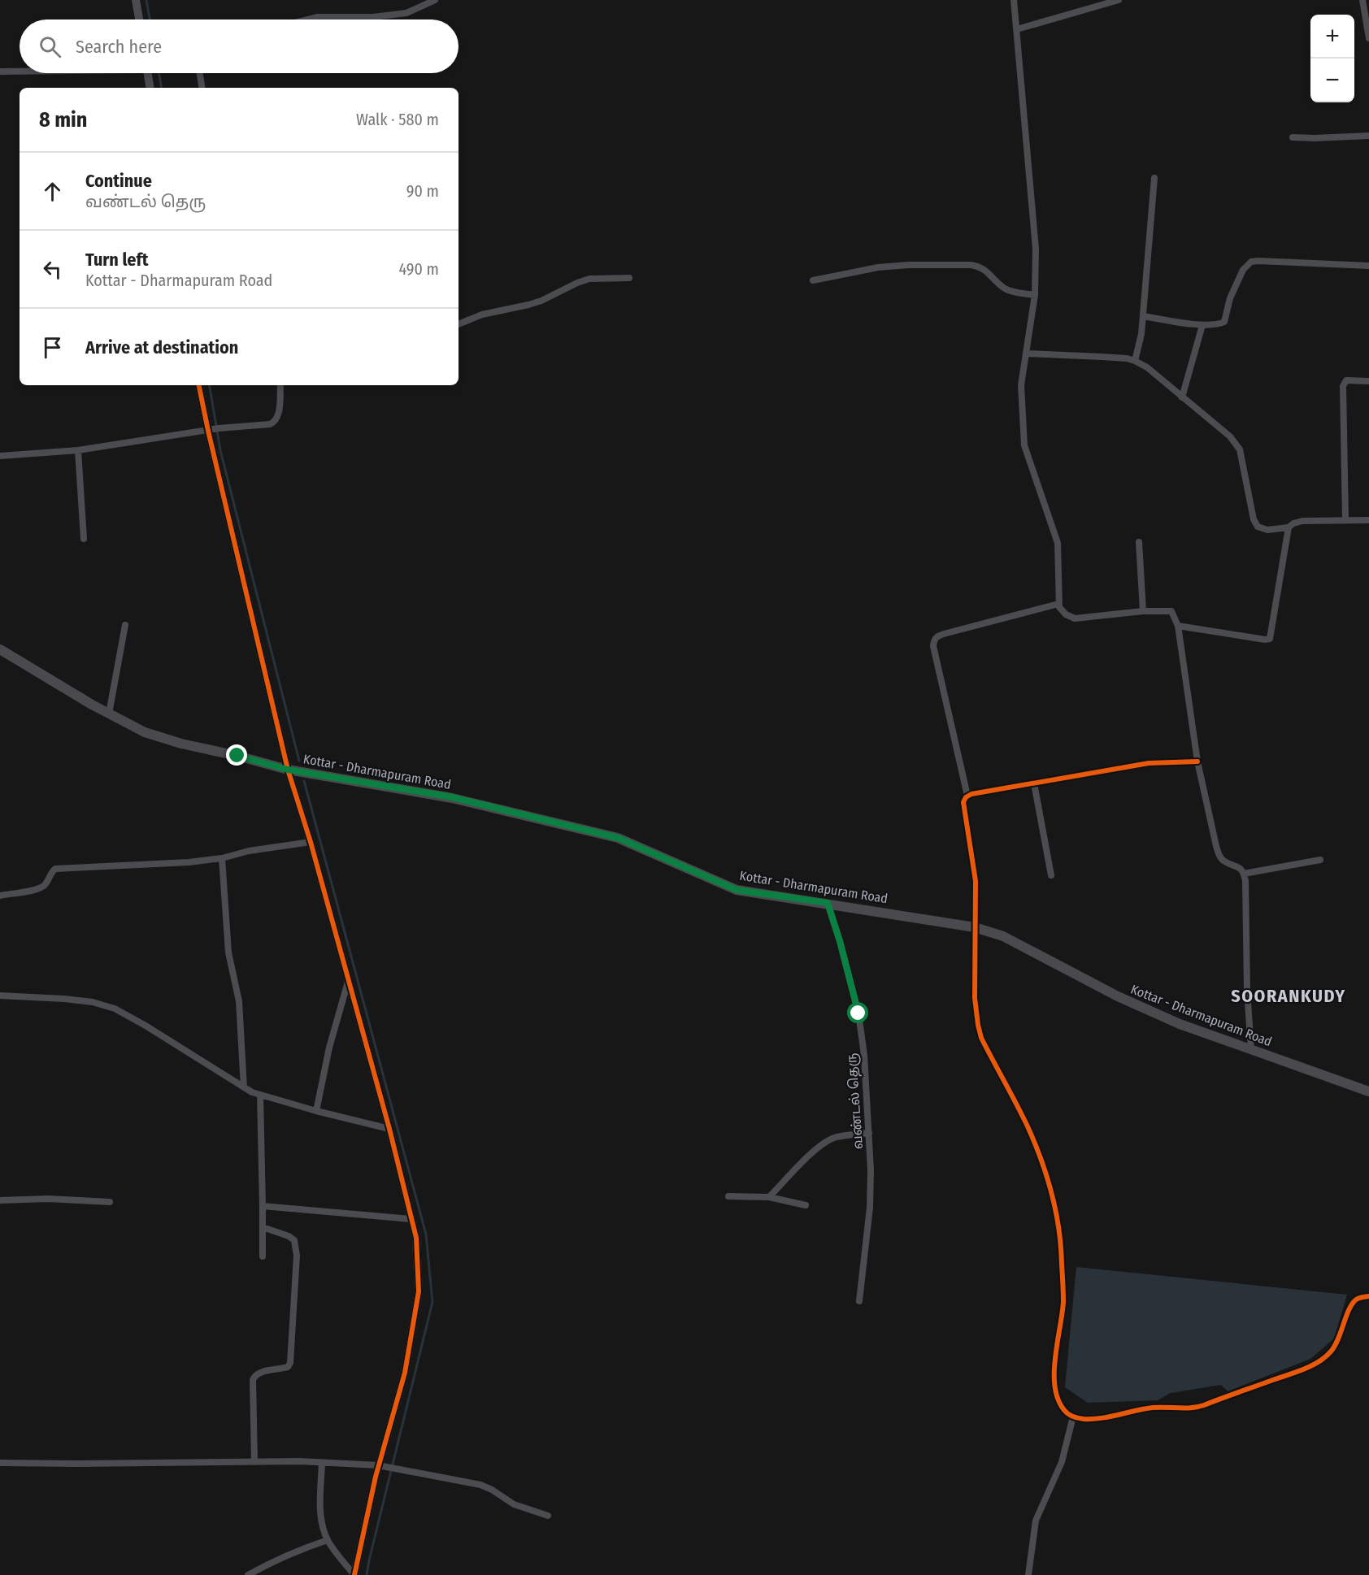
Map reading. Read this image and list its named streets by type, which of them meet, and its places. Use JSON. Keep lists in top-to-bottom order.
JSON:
{
  "streets": {
    "main road": ["Kottar - Dharmapuram Road"],
    "street": ["வண்டல் தெரு"]
  },
  "crossings": [
    ["Kottar - Dharmapuram Road", "வண்டல் தெரு"]
  ],
  "districts": ["SOORANKUDY"],
  "page": {
    "map_buttons": ["+", "−"],
    "search": "Search here",
    "heading": ["8 min", "Walk · 580 m"],
    "list": [
      ["Continue", "வண்டல் தெரு", "90 m"],
      ["Turn left", "Kottar - Dharmapuram Road", "490 m"],
      "Arrive at destination"
    ]
  }
}
